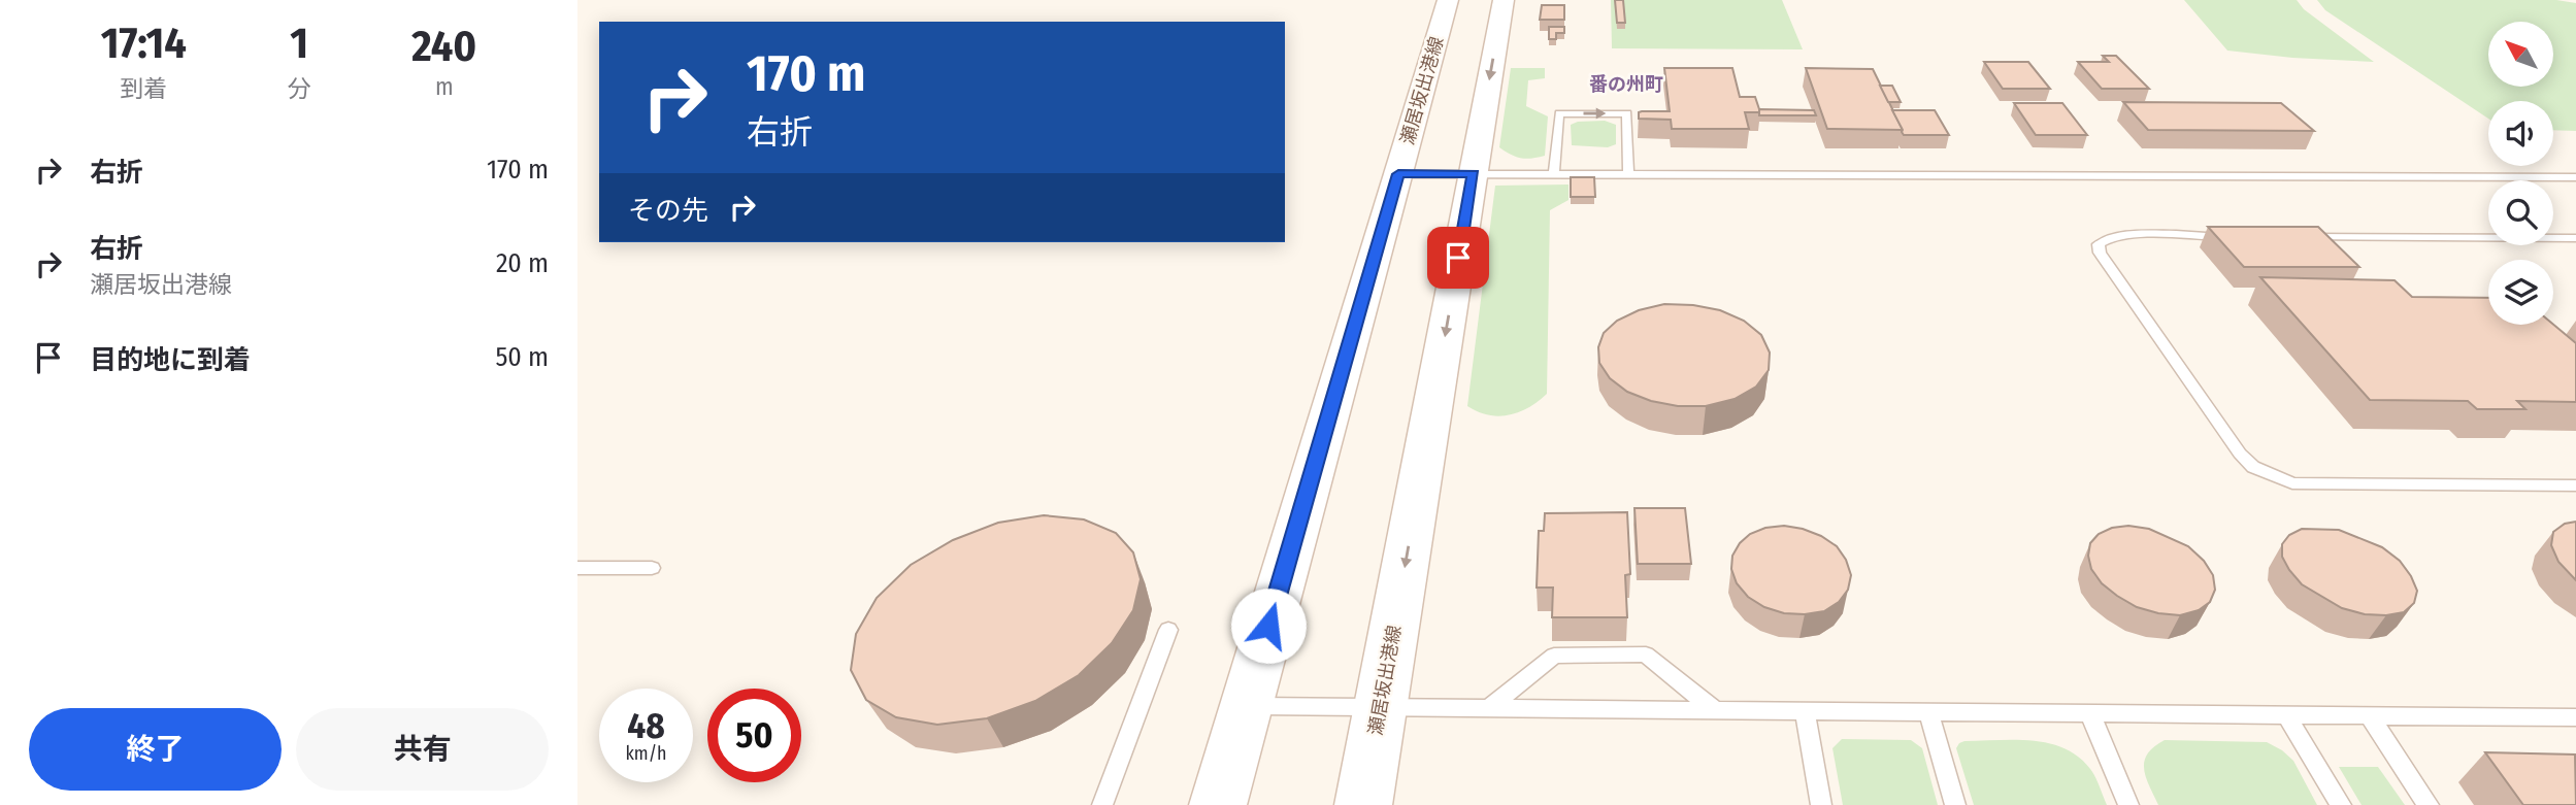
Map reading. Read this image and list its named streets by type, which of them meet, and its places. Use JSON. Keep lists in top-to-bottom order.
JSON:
{
  "streets": {
    "main road": ["瀬居坂出港線"]
  },
  "districts": ["番の州町"],
  "north": "top left",
  "page": {
    "eta": [
      "17:14",
      "到着",
      "1",
      "分",
      "240",
      "m"
    ],
    "turn": ["170 m", "右折"],
    "list": [
      {
        "name": "右折",
        "value": "170 m"
      },
      {
        "name": "右折",
        "note": "瀬居坂出港線",
        "value": "20 m"
      },
      {
        "name": "目的地に到着",
        "value": "50 m"
      }
    ],
    "then": "その先",
    "speed": "48 km/h",
    "limit": "50",
    "buttons": ["終了", "共有"]
  }
}
